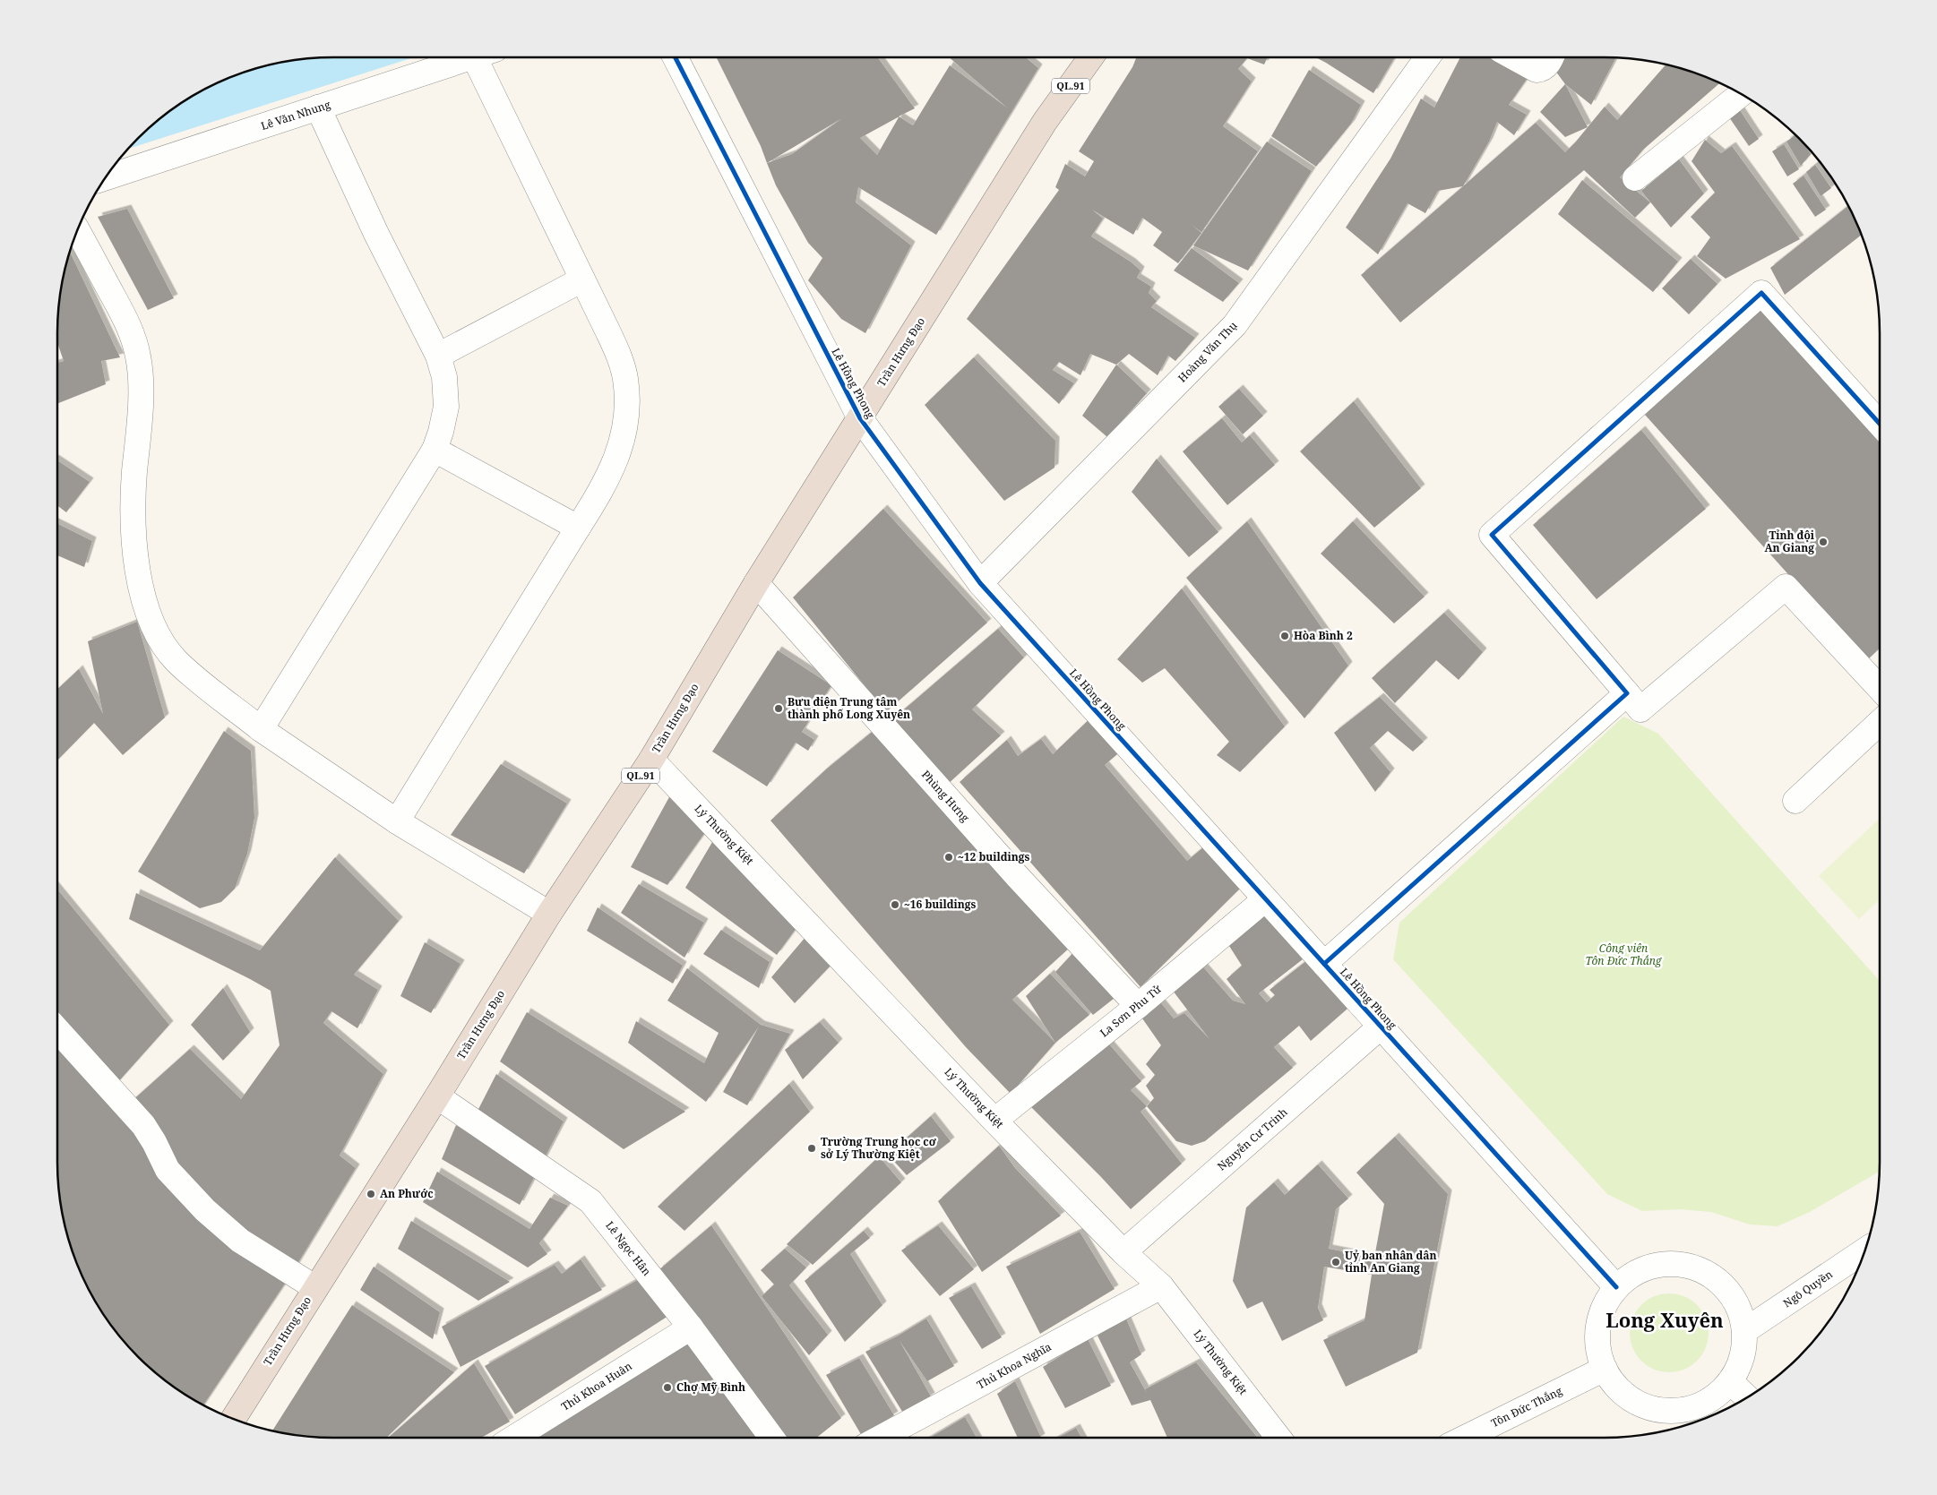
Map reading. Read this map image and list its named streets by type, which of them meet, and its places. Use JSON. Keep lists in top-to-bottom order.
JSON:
{
  "streets": {
    "highway": ["QL.91", "Trần Hưng Đạo"],
    "street": [
      "Lê Văn Nhung",
      "Hoàng Văn Thụ",
      "Lê Hồng Phong",
      "Phùng Hưng",
      "Lý Thường Kiệt",
      "La Sơn Phu Tử",
      "Nguyễn Cư Trinh",
      "Lê Ngọc Hân",
      "Ngô Quyền",
      "Thủ Khoa Nghĩa",
      "Thủ Khoa Huân",
      "Tôn Đức Thắng"
    ]
  },
  "crossings": [
    ["Trần Hưng Đạo", "Lê Hồng Phong"],
    ["Trần Hưng Đạo", "Phùng Hưng"],
    ["Trần Hưng Đạo", "Lý Thường Kiệt"],
    ["Trần Hưng Đạo", "Lê Ngọc Hân"],
    ["Hoàng Văn Thụ", "Lê Hồng Phong"],
    ["Lê Hồng Phong", "La Sơn Phu Tử"],
    ["Lê Hồng Phong", "Nguyễn Cư Trinh"],
    ["Lê Hồng Phong", "Ngô Quyền"],
    ["Lê Hồng Phong", "Tôn Đức Thắng"],
    ["Phùng Hưng", "La Sơn Phu Tử"],
    ["Lý Thường Kiệt", "La Sơn Phu Tử"],
    ["Lý Thường Kiệt", "Nguyễn Cư Trinh"],
    ["Lý Thường Kiệt", "Thủ Khoa Nghĩa"],
    ["Lê Ngọc Hân", "Thủ Khoa Huân"],
    ["Ngô Quyền", "Tôn Đức Thắng"]
  ],
  "districts": ["Long Xuyên"],
  "parks": ["Công viên Tôn Đức Thắng"],
  "places": [
    "Tỉnh đội An Giang",
    "Hòa Bình 2",
    "Bưu điện Trung tâm thành phố Long Xuyên",
    "~12 buildings",
    "~16 buildings",
    "Trường Trung học cơ sở Lý Thường Kiệt",
    "An Phước",
    "Uỷ ban nhân dân tỉnh An Giang",
    "Chợ Mỹ Bình"
  ]
}
